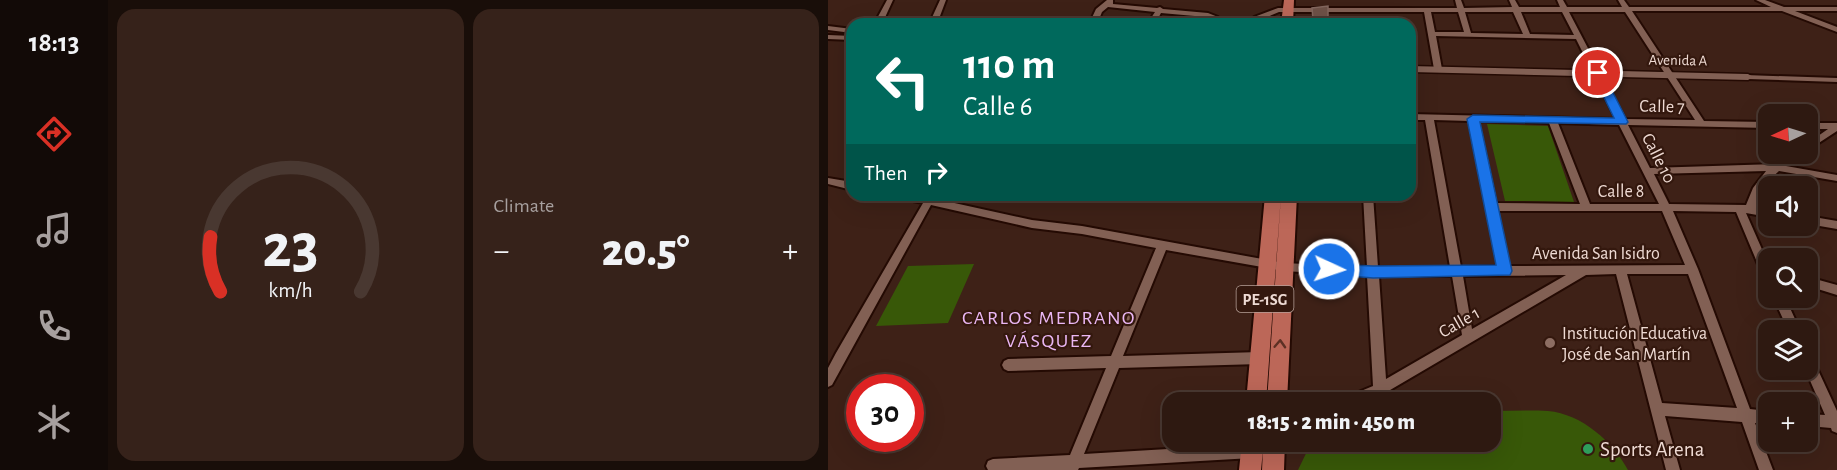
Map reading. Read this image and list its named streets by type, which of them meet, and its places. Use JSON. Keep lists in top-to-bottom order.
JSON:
{
  "streets": {
    "main road": ["PE-1SG"],
    "street": [
      "Avenida A",
      "Calle 7",
      "Calle 10",
      "Calle 8",
      "Avenida San Isidro",
      "Calle 1"
    ]
  },
  "crossings": [
    ["Avenida A", "Calle 10"],
    ["Calle 7", "Calle 10"],
    ["Calle 10", "Calle 8"],
    ["Calle 10", "Avenida San Isidro"],
    ["Avenida San Isidro", "PE-1SG"],
    ["Avenida San Isidro", "Calle 1"]
  ],
  "districts": ["CARLOS MEDRANO VÁSQUEZ"],
  "places": ["Institución Educativa José de San Martín", "Sports Arena"],
  "north": "left",
  "page": {
    "tabs": "18:13",
    "tile": "Climate",
    "turn": ["110 m", "Calle 6"],
    "map_buttons": "+",
    "then": "Then",
    "heat": ["−", "20.5°", "+"],
    "limit": "30",
    "trip": "18:15 · 2 min · 450 m",
    "gauge": ["23", "km/h"]
  }
}
